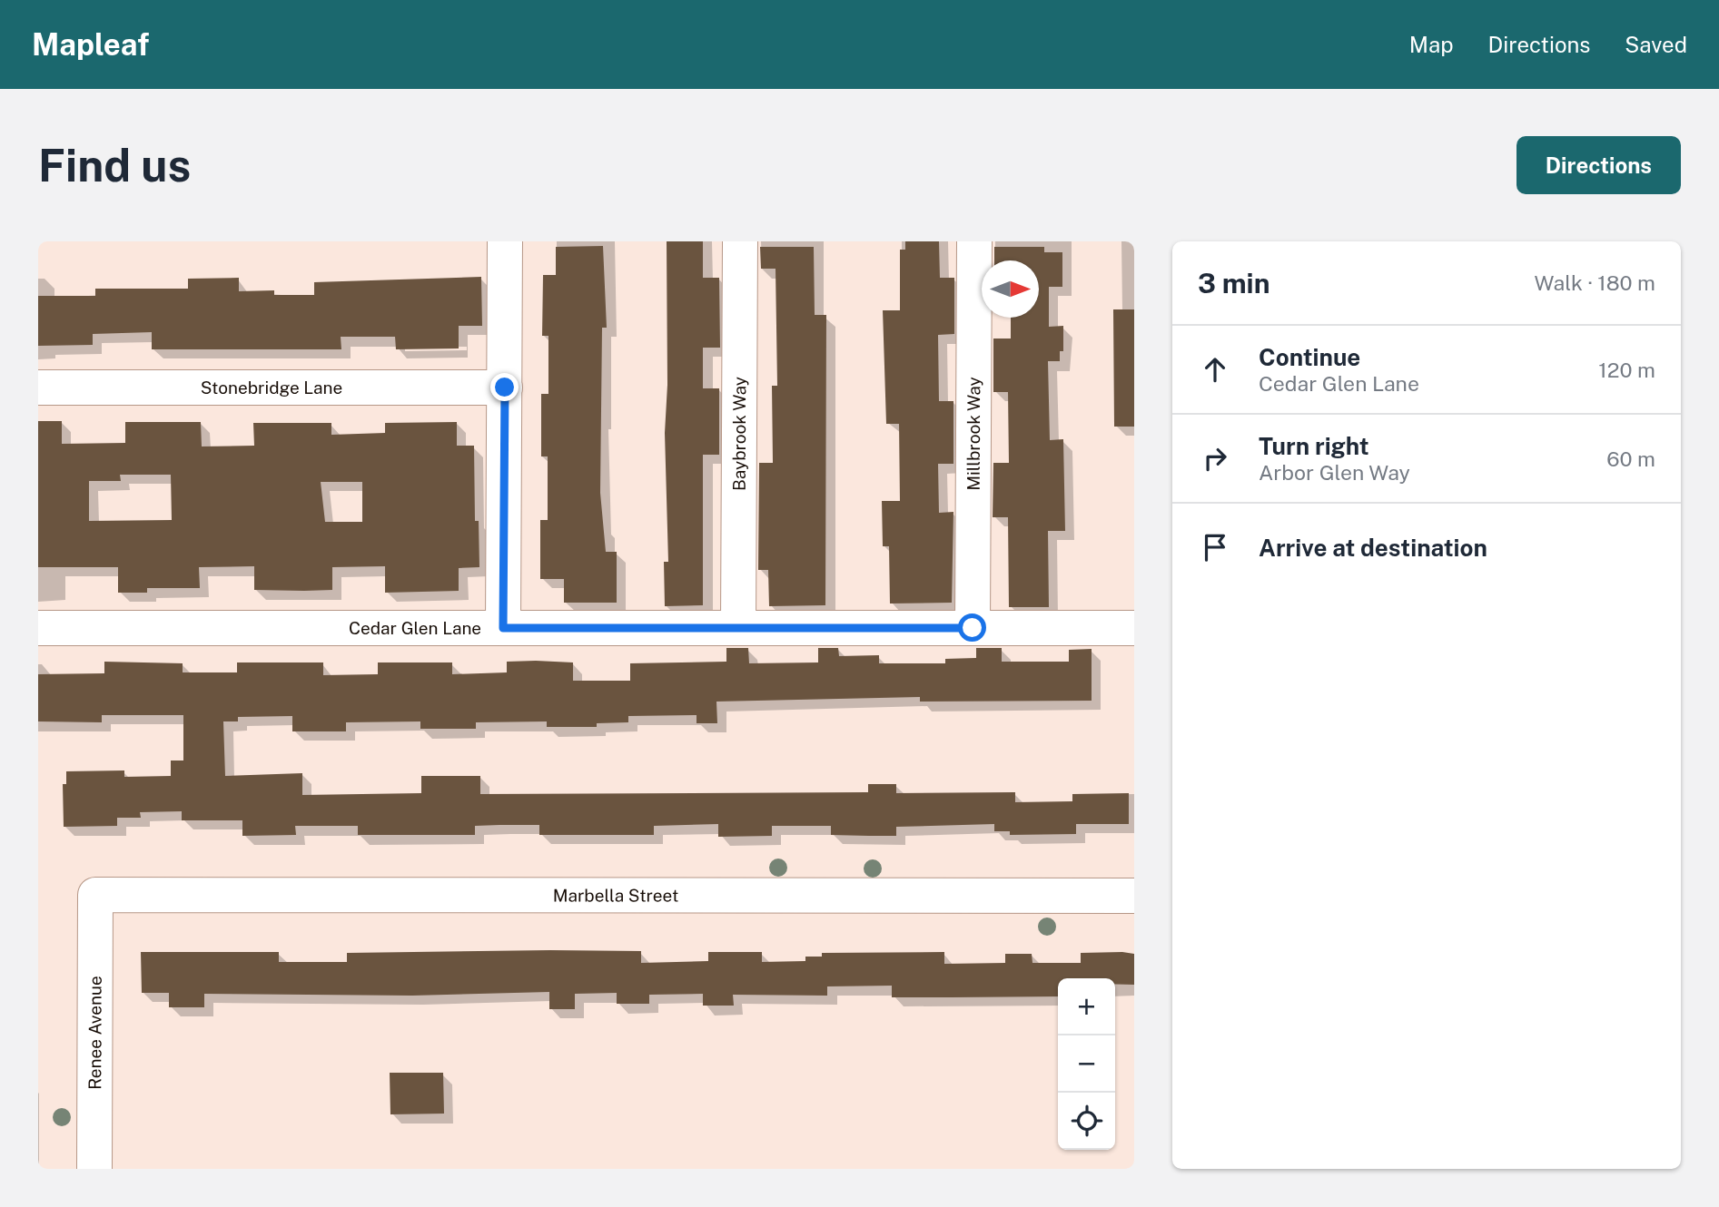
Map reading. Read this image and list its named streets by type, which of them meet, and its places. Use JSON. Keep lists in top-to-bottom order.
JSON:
{
  "streets": {
    "street": [
      "Stonebridge Lane",
      "Baybrook Way",
      "Millbrook Way",
      "Cedar Glen Lane",
      "Marbella Street",
      "Renee Avenue"
    ]
  },
  "crossings": [
    ["Baybrook Way", "Cedar Glen Lane"],
    ["Millbrook Way", "Cedar Glen Lane"],
    ["Marbella Street", "Renee Avenue"]
  ],
  "north": "right",
  "page": {
    "header": "Mapleaf",
    "nav": ["Map", "Directions", "Saved"],
    "buttons": "Directions",
    "title": "Find us",
    "heading": ["3 min", "Walk · 180 m"],
    "list": [
      ["Continue", "Cedar Glen Lane", "120 m"],
      ["Turn right", "Arbor Glen Way", "60 m"],
      "Arrive at destination"
    ],
    "map_buttons": ["+", "−"]
  }
}
